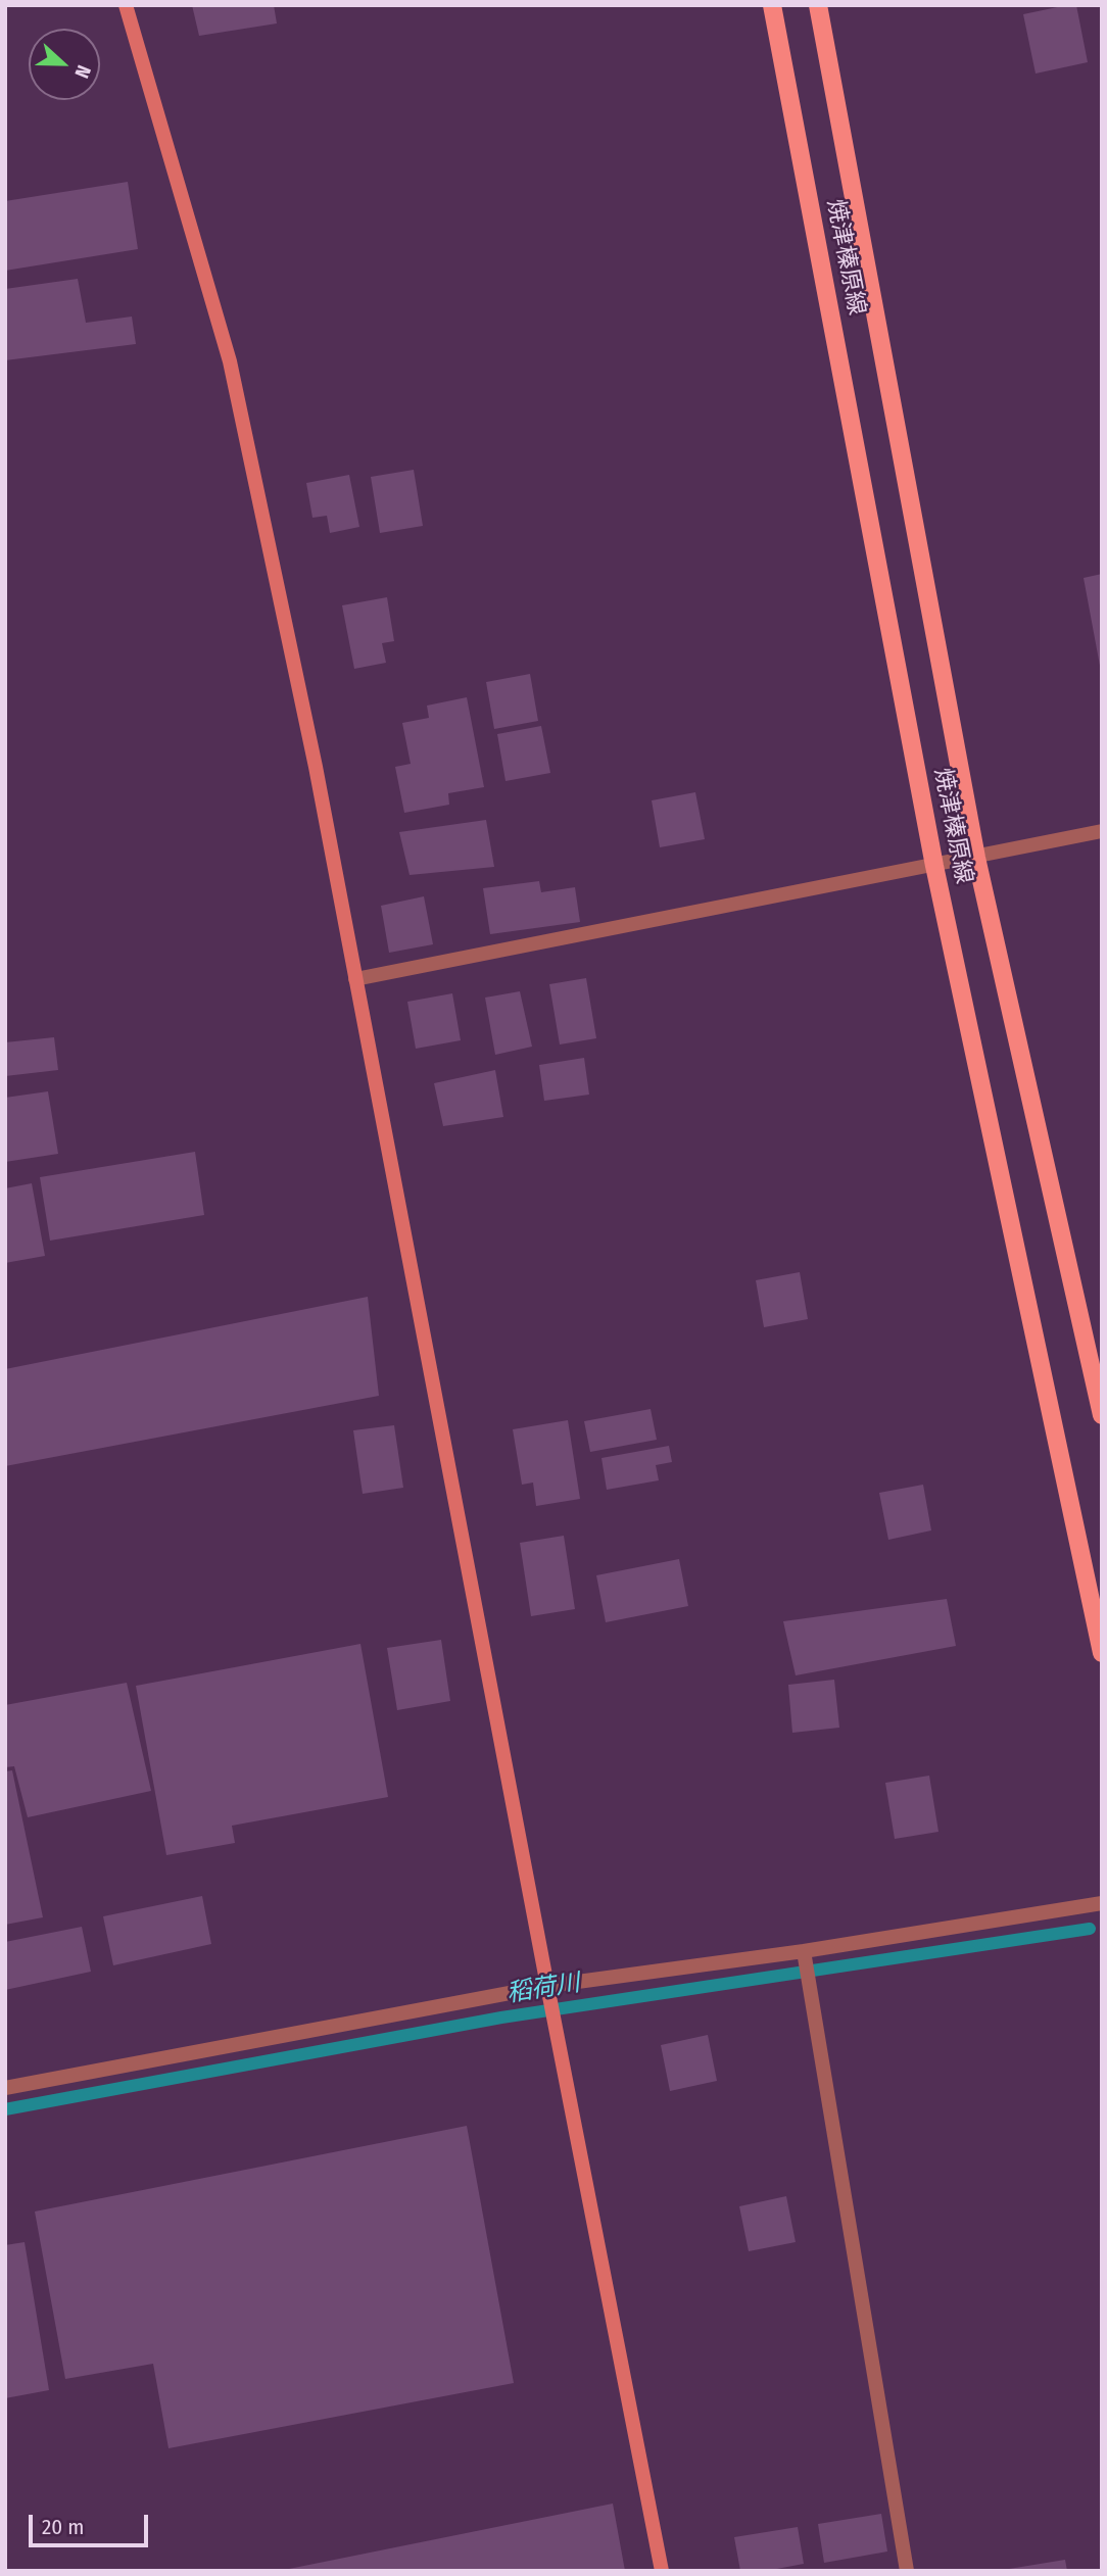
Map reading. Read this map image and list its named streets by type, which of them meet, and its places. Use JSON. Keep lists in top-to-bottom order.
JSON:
{
  "streets": {
    "main road": ["焼津榛原線"]
  },
  "water": ["稻荷川"],
  "scale_bar": "20 m",
  "north": "right"
}
